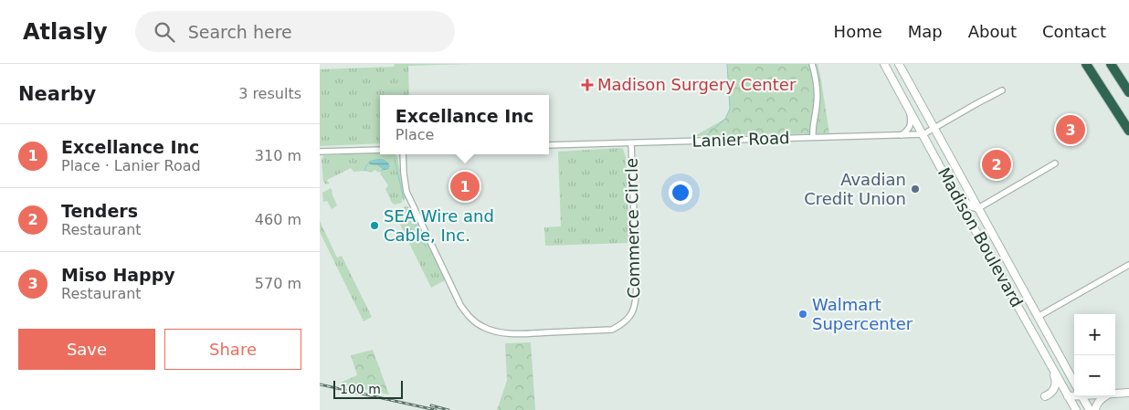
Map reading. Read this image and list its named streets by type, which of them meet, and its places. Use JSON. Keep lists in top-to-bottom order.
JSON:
{
  "streets": {
    "main road": ["Madison Boulevard"],
    "street": ["Lanier Road", "Commerce Circle"]
  },
  "crossings": [
    ["Lanier Road", "Commerce Circle"],
    ["Lanier Road", "Madison Boulevard"]
  ],
  "places": {
    "health": ["Madison Surgery Center"],
    "other": ["Avadian Credit Union", "SEA Wire and Cable, Inc.", "Walmart Supercenter"]
  },
  "scale_bar": "100 m",
  "page": {
    "header": "Atlasly",
    "search": "Search here",
    "nav": [
      "Home",
      "Map",
      "About",
      "Contact"
    ],
    "heading": ["Nearby", "3 results"],
    "popup": ["Excellance Inc", "Place"],
    "pins": ["3", "2", "1"],
    "list": [
      {
        "mark": "1",
        "name": "Excellance Inc",
        "note": "Place · Lanier Road",
        "value": "310 m"
      },
      {
        "mark": "2",
        "name": "Tenders",
        "note": "Restaurant",
        "value": "460 m"
      },
      {
        "mark": "3",
        "name": "Miso Happy",
        "note": "Restaurant",
        "value": "570 m"
      }
    ],
    "map_buttons": ["+", "−"],
    "buttons": ["Save", "Share"],
    "scale": "100 m"
  }
}
